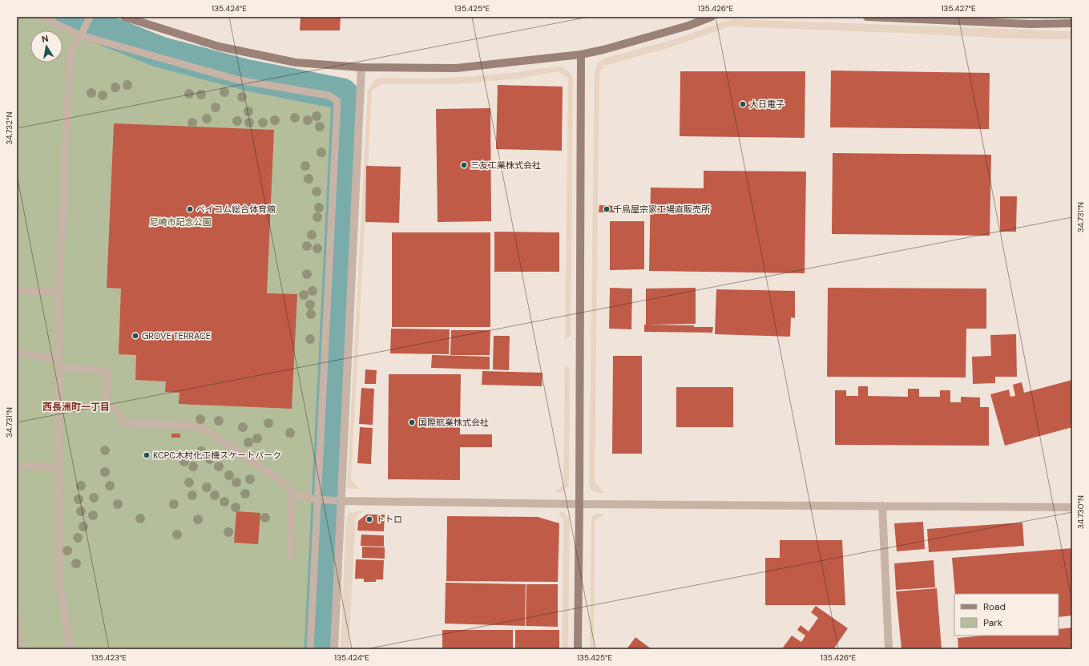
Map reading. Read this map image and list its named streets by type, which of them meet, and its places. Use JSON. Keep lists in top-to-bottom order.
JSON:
{
  "districts": ["西長洲町一丁目"],
  "parks": ["尼崎市記念公園"],
  "places": [
    "大日電子",
    "三友工業株式会社",
    "ベイコム総合体育館",
    "千鳥屋宗家工場直販売所",
    "GROVE TERRACE",
    "国際航業株式会社",
    "KCPC木村化工機スケートパーク",
    "トトロ"
  ],
  "legend": ["Road", "Park"],
  "north": "top",
  "coordinates": [
    "135.424°E",
    "135.425°E",
    "135.426°E",
    "135.427°E",
    "34.732°N",
    "34.731°N",
    "34.730°N",
    "135.423°E"
  ]
}
